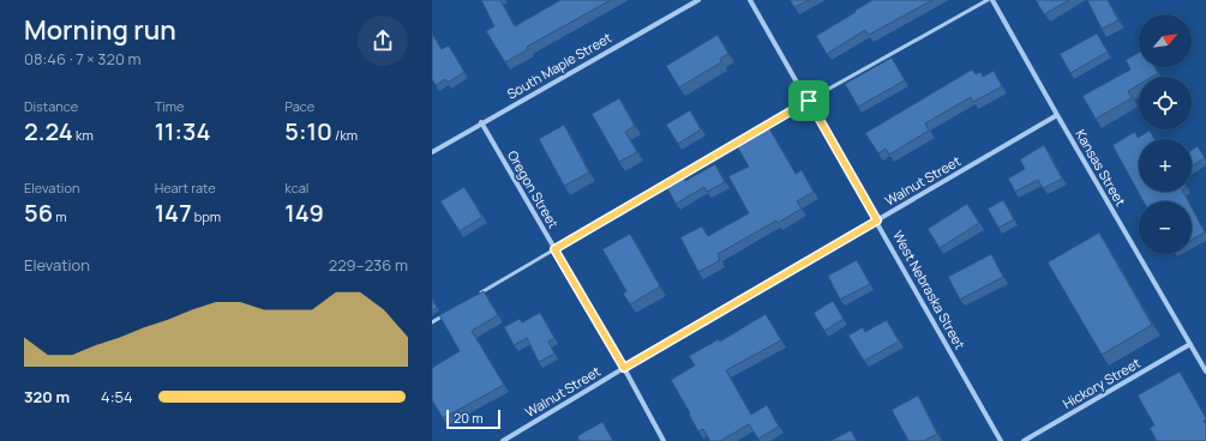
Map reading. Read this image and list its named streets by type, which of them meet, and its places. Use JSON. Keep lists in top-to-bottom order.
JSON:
{
  "streets": {
    "street": [
      "South Maple Street",
      "Kansas Street",
      "Walnut Street",
      "Oregon Street",
      "West Nebraska Street",
      "Hickory Street"
    ]
  },
  "crossings": [
    ["South Maple Street", "Oregon Street"],
    ["Kansas Street", "Walnut Street"],
    ["Kansas Street", "Hickory Street"],
    ["Walnut Street", "Oregon Street"],
    ["Walnut Street", "West Nebraska Street"]
  ],
  "scale_bar": "20 m",
  "north": "top right",
  "page": {
    "heading": ["Morning run", "08:46 · 7 × 320 m"],
    "map_buttons": ["+", "−"],
    "stats": [
      ["Distance", "2.24 km"],
      ["Time", "11:34"],
      ["Pace", "5:10 /km"],
      ["Elevation", "56 m"],
      ["Heart rate", "147 bpm"],
      ["kcal", "149"]
    ],
    "chart": ["Elevation", "229–236 m"],
    "list": [
      {
        "name": "320 m",
        "note": "4:54"
      }
    ],
    "scale": "20 m"
  }
}
